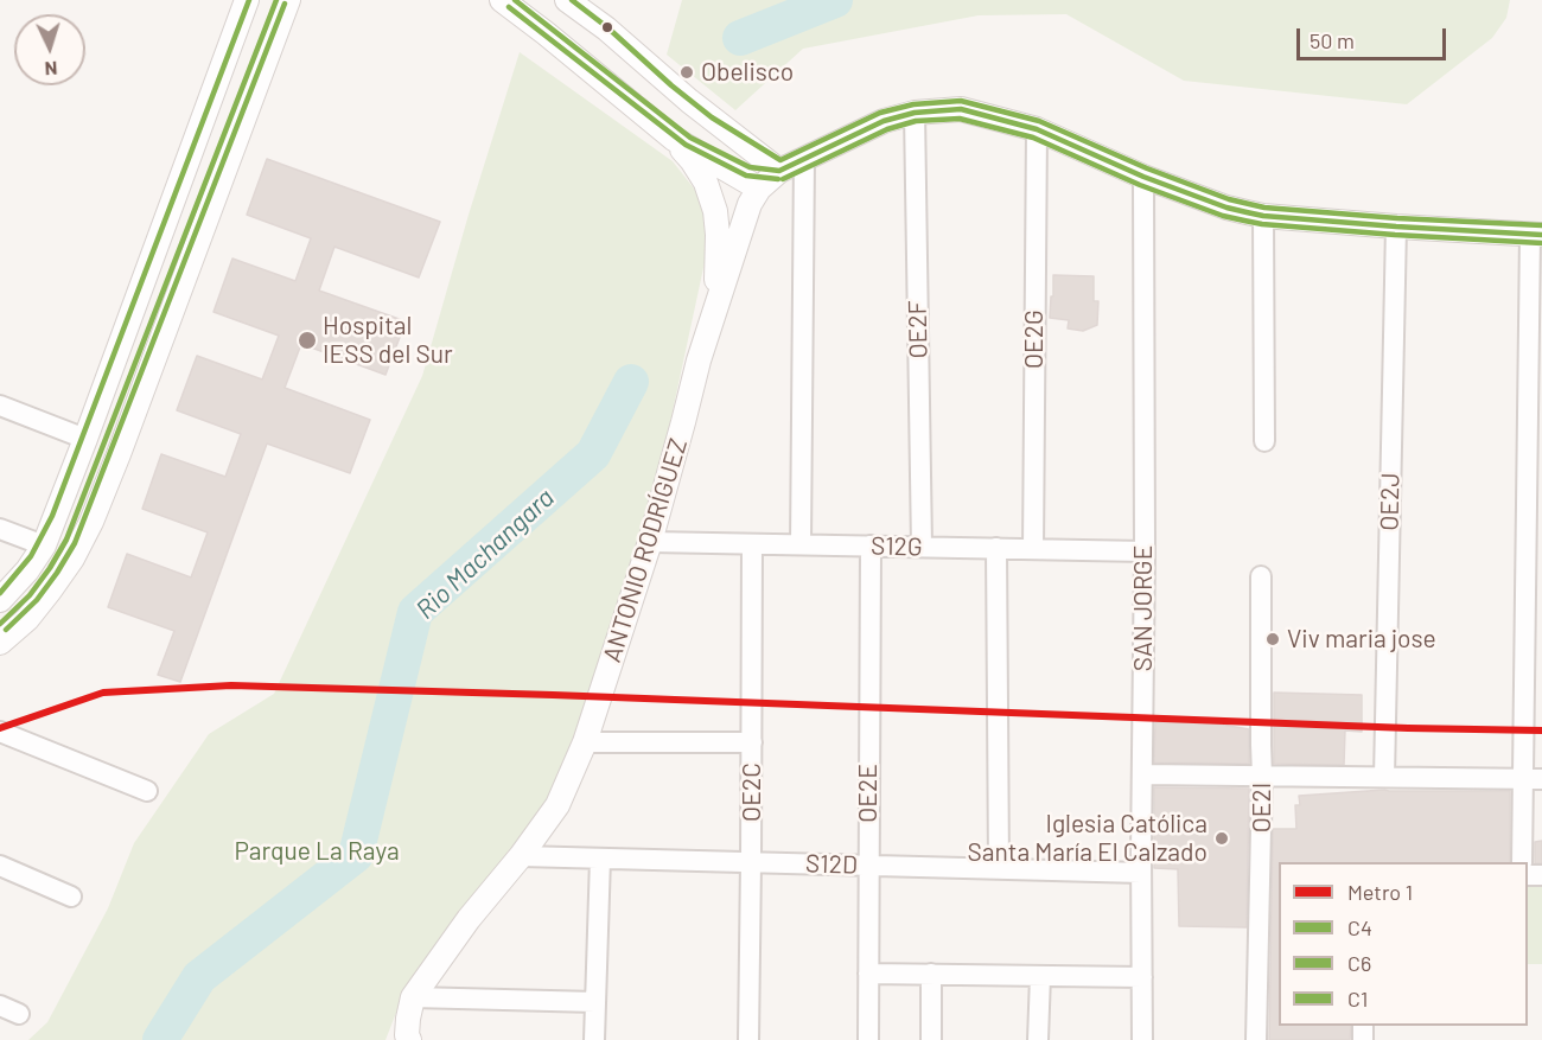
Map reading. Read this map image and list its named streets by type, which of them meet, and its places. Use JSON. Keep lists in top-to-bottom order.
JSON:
{
  "streets": {
    "street": [
      "OE2F",
      "OE2G",
      "OE2J",
      "S12G",
      "ANTONIO RODRÍGUEZ",
      "SAN JORGE",
      "OE2C",
      "OE2E",
      "OE2I",
      "S12D"
    ]
  },
  "crossings": [
    ["OE2F", "S12G"],
    ["OE2F", "ANTONIO RODRÍGUEZ"],
    ["OE2G", "S12G"],
    ["OE2G", "ANTONIO RODRÍGUEZ"],
    ["OE2J", "ANTONIO RODRÍGUEZ"],
    ["S12G", "ANTONIO RODRÍGUEZ"],
    ["S12G", "SAN JORGE"],
    ["S12G", "OE2C"],
    ["S12G", "OE2E"],
    ["ANTONIO RODRÍGUEZ", "SAN JORGE"],
    ["ANTONIO RODRÍGUEZ", "S12D"],
    ["SAN JORGE", "S12D"],
    ["OE2C", "S12D"],
    ["OE2E", "S12D"]
  ],
  "water": ["Rio Machangara"],
  "parks": ["Parque La Raya"],
  "places": [
    "Obelisco",
    "Hospital IESS del Sur",
    "Viv maria jose",
    "Iglesia Católica Santa María El Calzado"
  ],
  "lines": [
    "transit line C4",
    "transit line C1",
    "transit line C6",
    "metro line 1"
  ],
  "legend": [
    "Metro 1",
    "C4",
    "C6",
    "C1"
  ],
  "scale_bar": "50 m",
  "north": "bottom"
}
